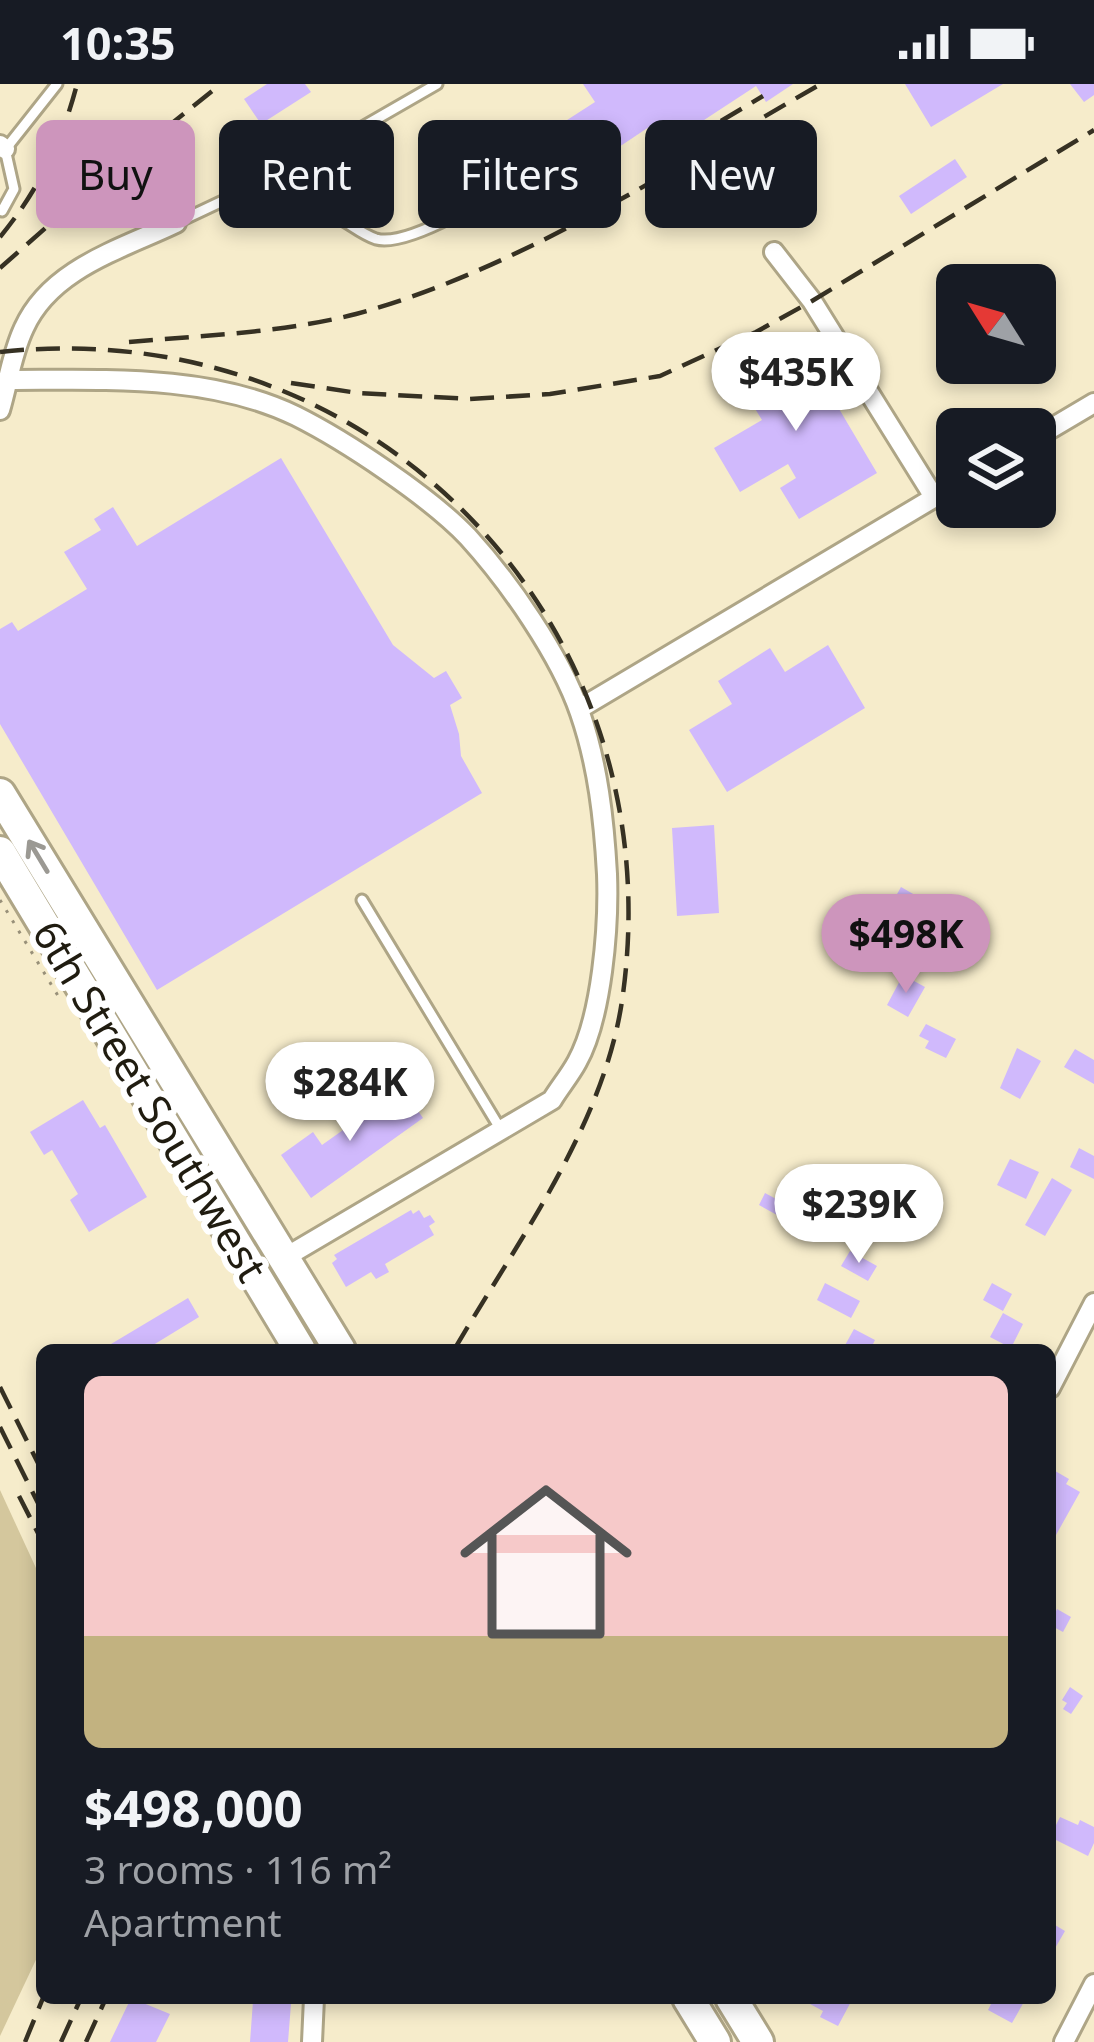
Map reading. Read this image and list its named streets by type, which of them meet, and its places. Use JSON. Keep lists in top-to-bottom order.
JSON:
{
  "streets": {
    "main road": ["6th Street Southwest"]
  },
  "north": "top left",
  "page": {
    "status": "10:35",
    "chip": [
      "Buy",
      "Rent",
      "Filters",
      "New"
    ],
    "price": [
      "$435K",
      "$498K",
      "$284K",
      "$239K"
    ],
    "list": [
      {
        "name": "$498,000",
        "note": "3 rooms · 116 m² · Apartment"
      }
    ]
  }
}
